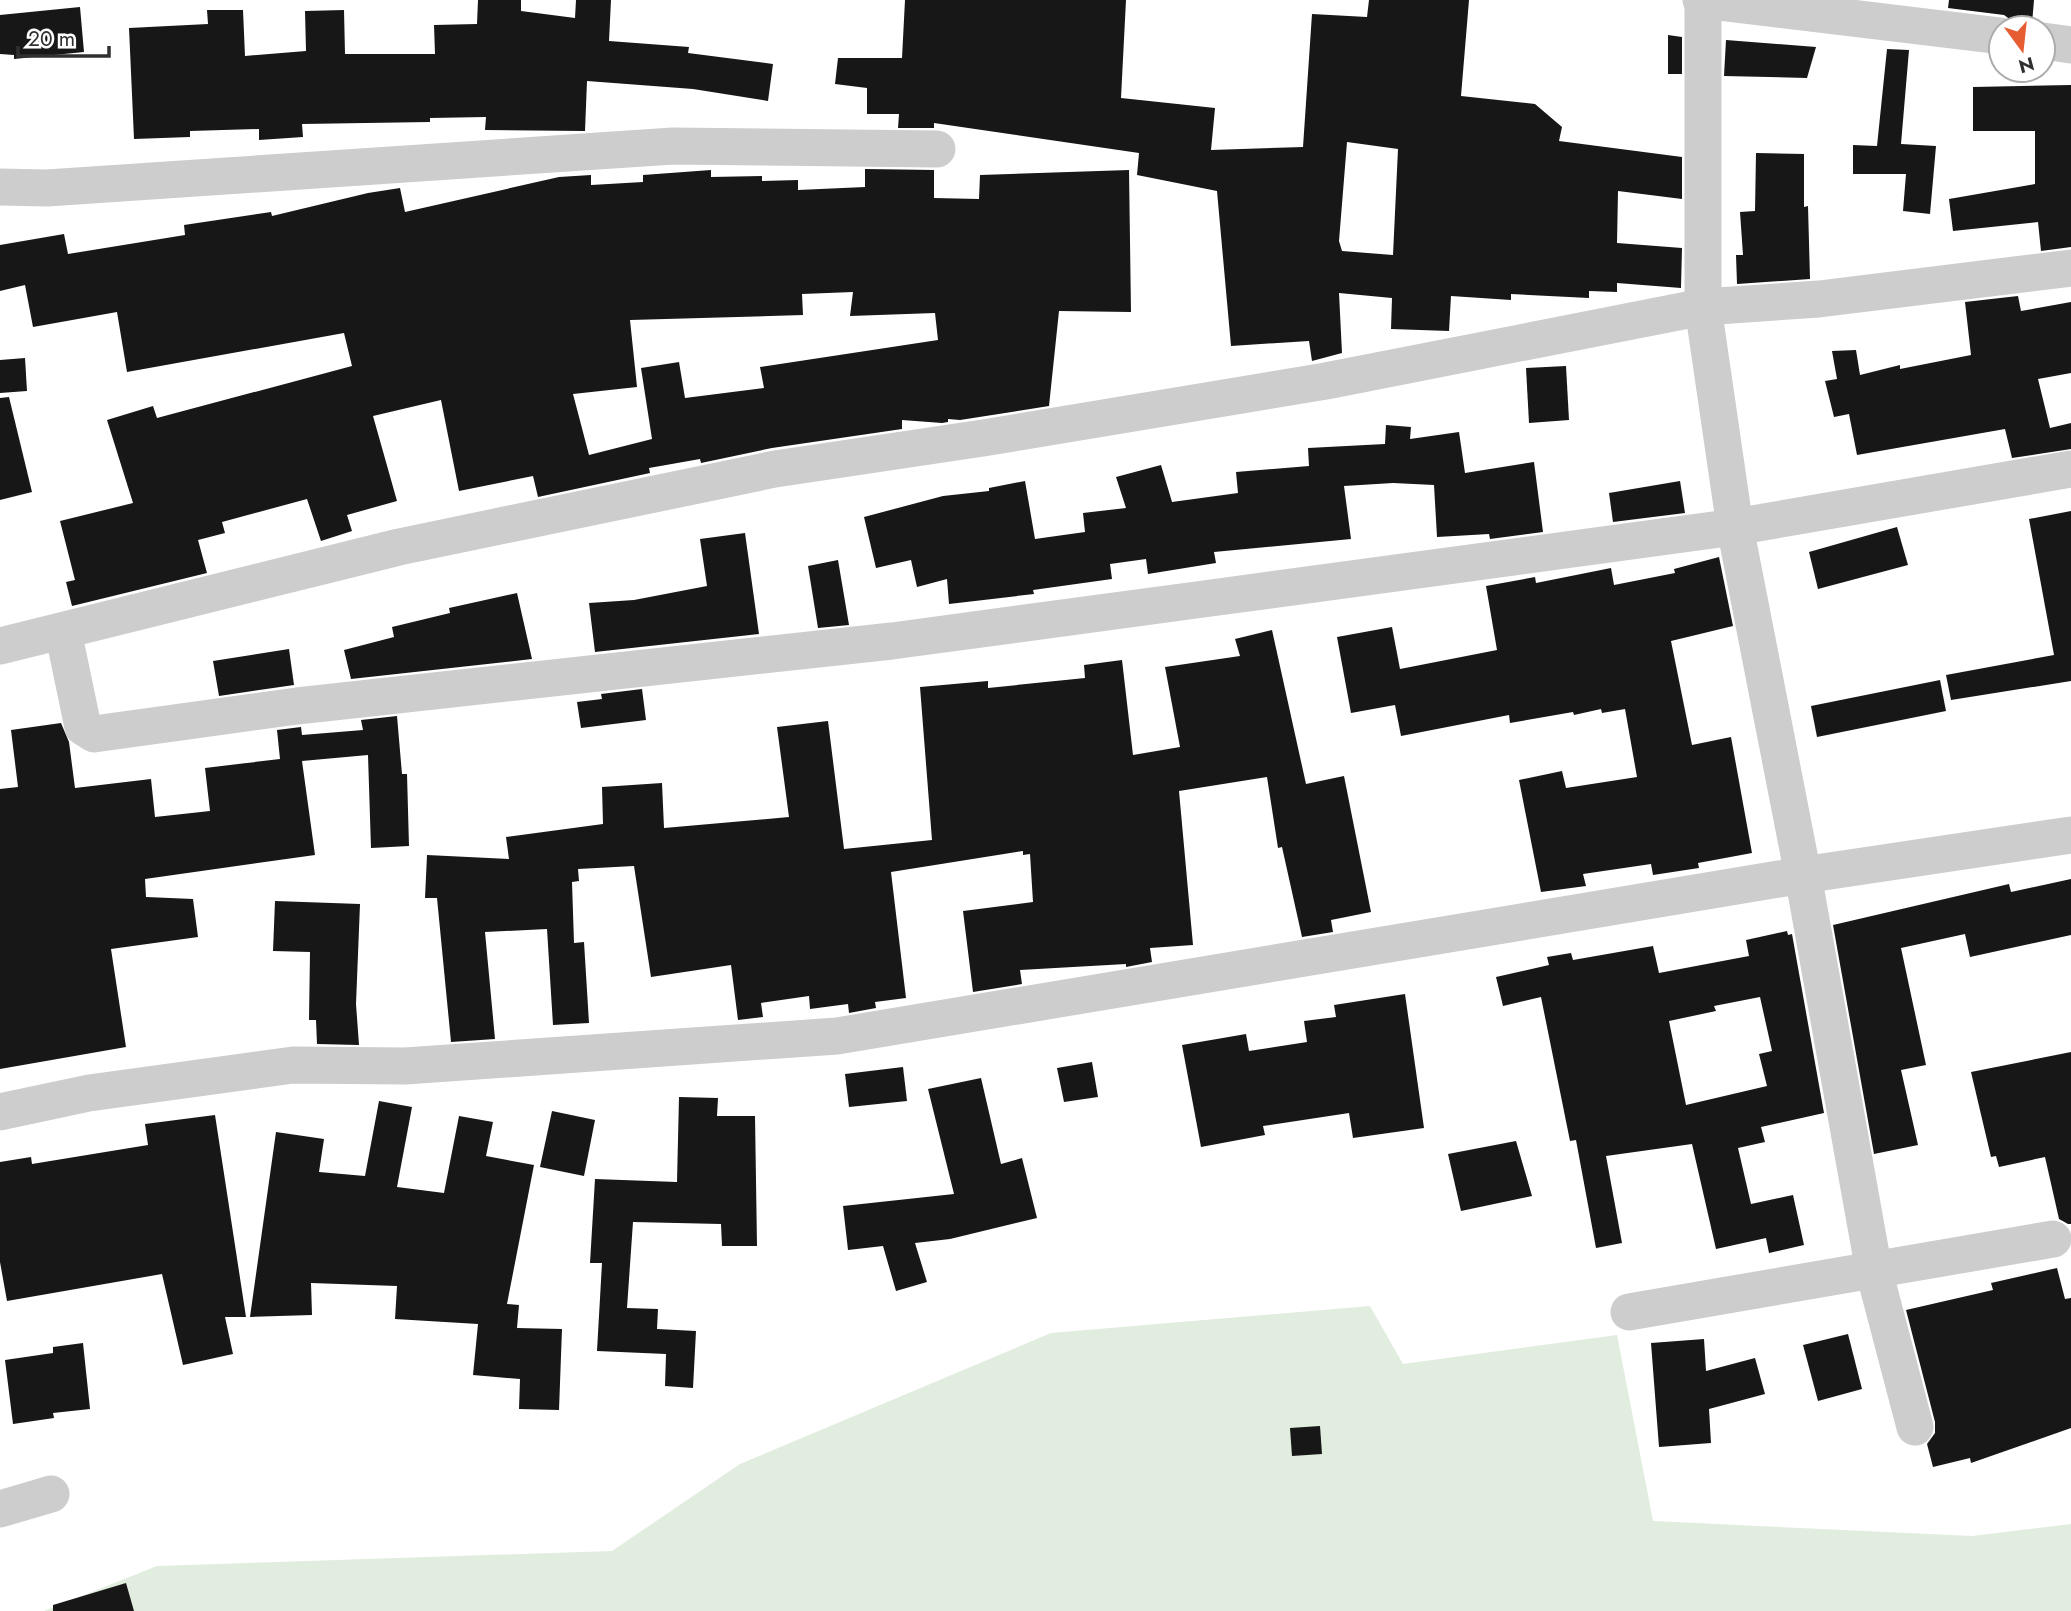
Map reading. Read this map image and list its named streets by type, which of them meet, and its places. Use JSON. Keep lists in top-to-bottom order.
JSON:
{
  "scale_bar": "20 m",
  "north": "bottom"
}
